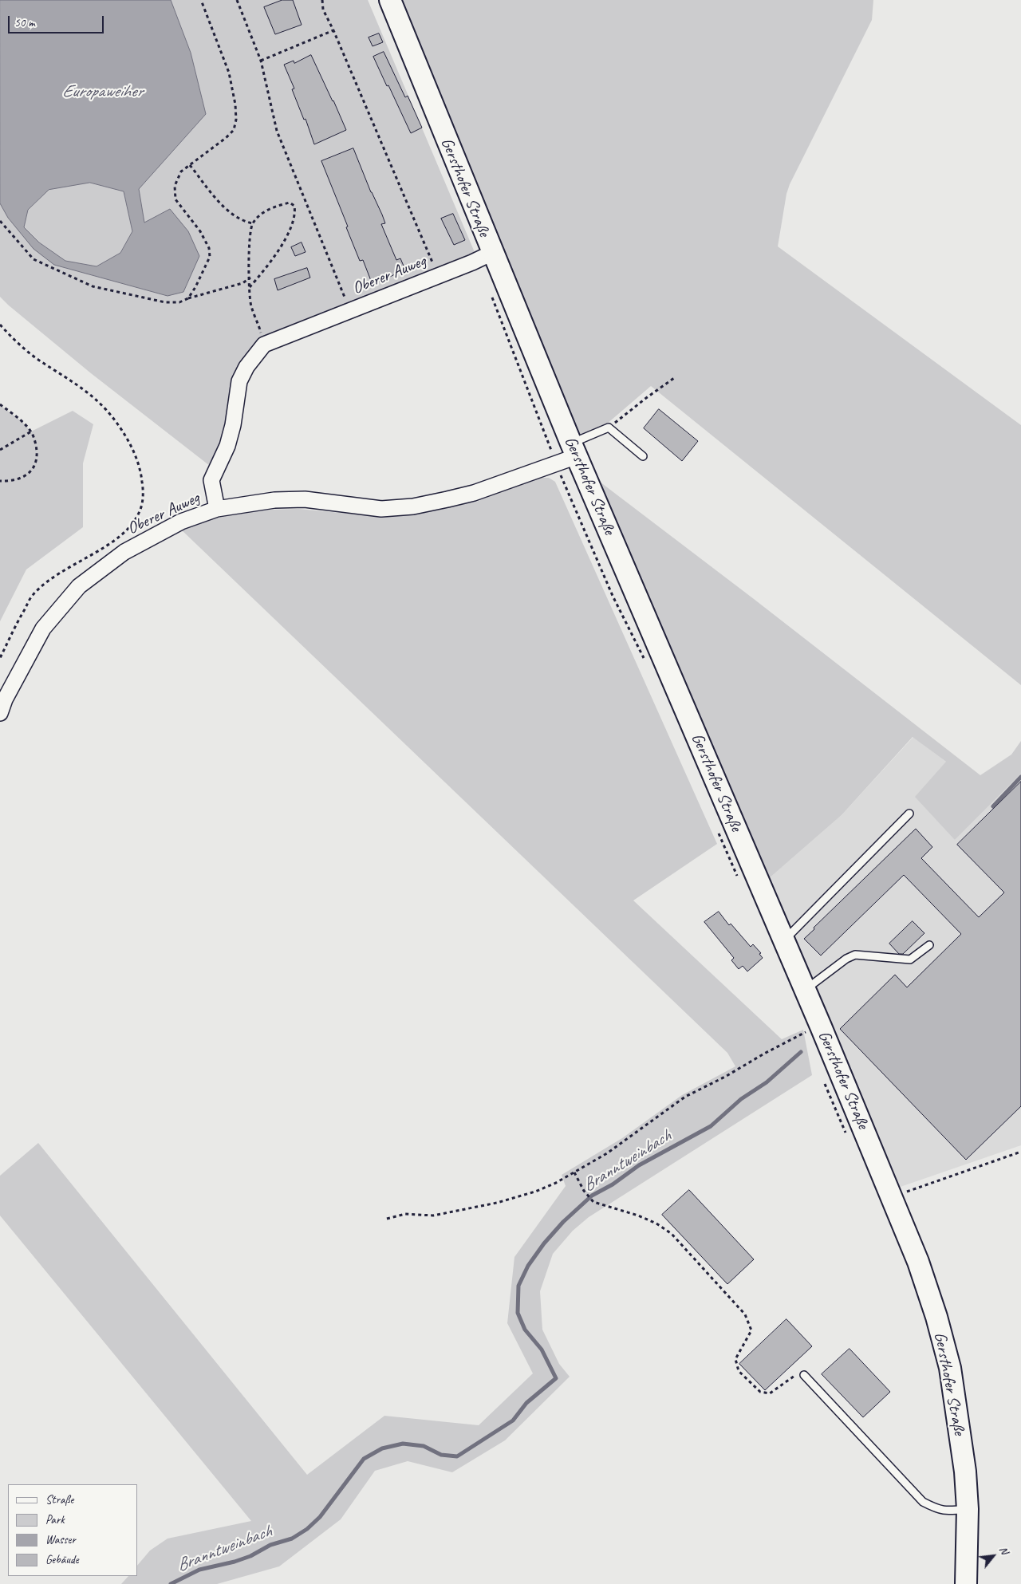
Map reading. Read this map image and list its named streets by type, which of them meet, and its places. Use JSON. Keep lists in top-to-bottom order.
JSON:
{
  "streets": {
    "main road": ["Gersthofer Straße"],
    "street": ["Oberer Auweg"]
  },
  "crossings": [
    ["Gersthofer Straße", "Oberer Auweg"]
  ],
  "water": ["Europaweiher", "Branntweinbach"],
  "legend": [
    "Straße",
    "Park",
    "Wasser",
    "Gebäude"
  ],
  "scale_bar": "50 m",
  "north": "top right"
}
